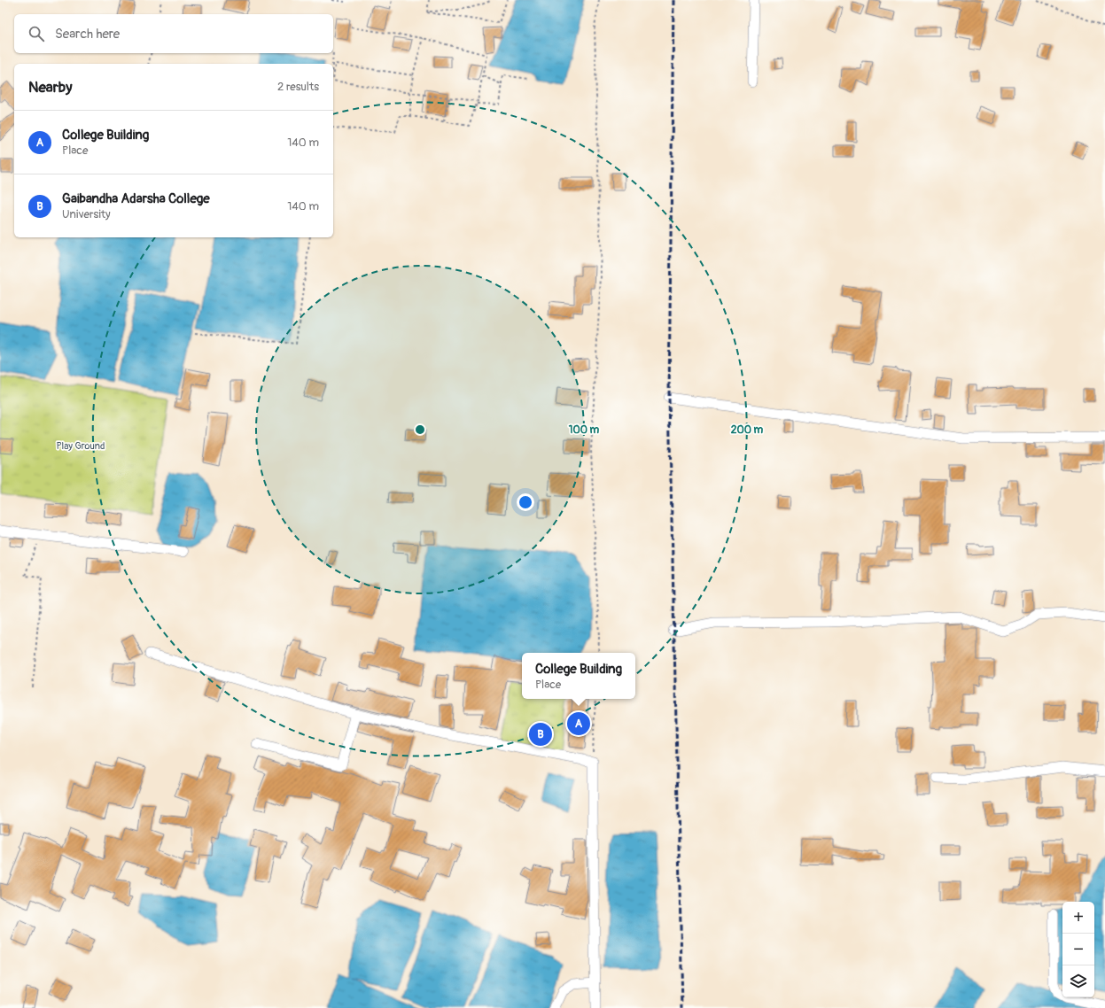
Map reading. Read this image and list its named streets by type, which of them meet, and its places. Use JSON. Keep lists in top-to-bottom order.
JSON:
{
  "parks": ["Play Ground"],
  "page": {
    "search": "Search here",
    "heading": ["Nearby", "2 results"],
    "list": [
      {
        "mark": "A",
        "name": "College Building",
        "note": "Place",
        "value": "140 m"
      },
      {
        "mark": "B",
        "name": "Gaibandha Adarsha College",
        "note": "University",
        "value": "140 m"
      }
    ],
    "popup": ["College Building", "Place"],
    "pins": ["A", "B"],
    "map_buttons": ["+", "−"]
  },
  "rings": ["100 m", "200 m"]
}
